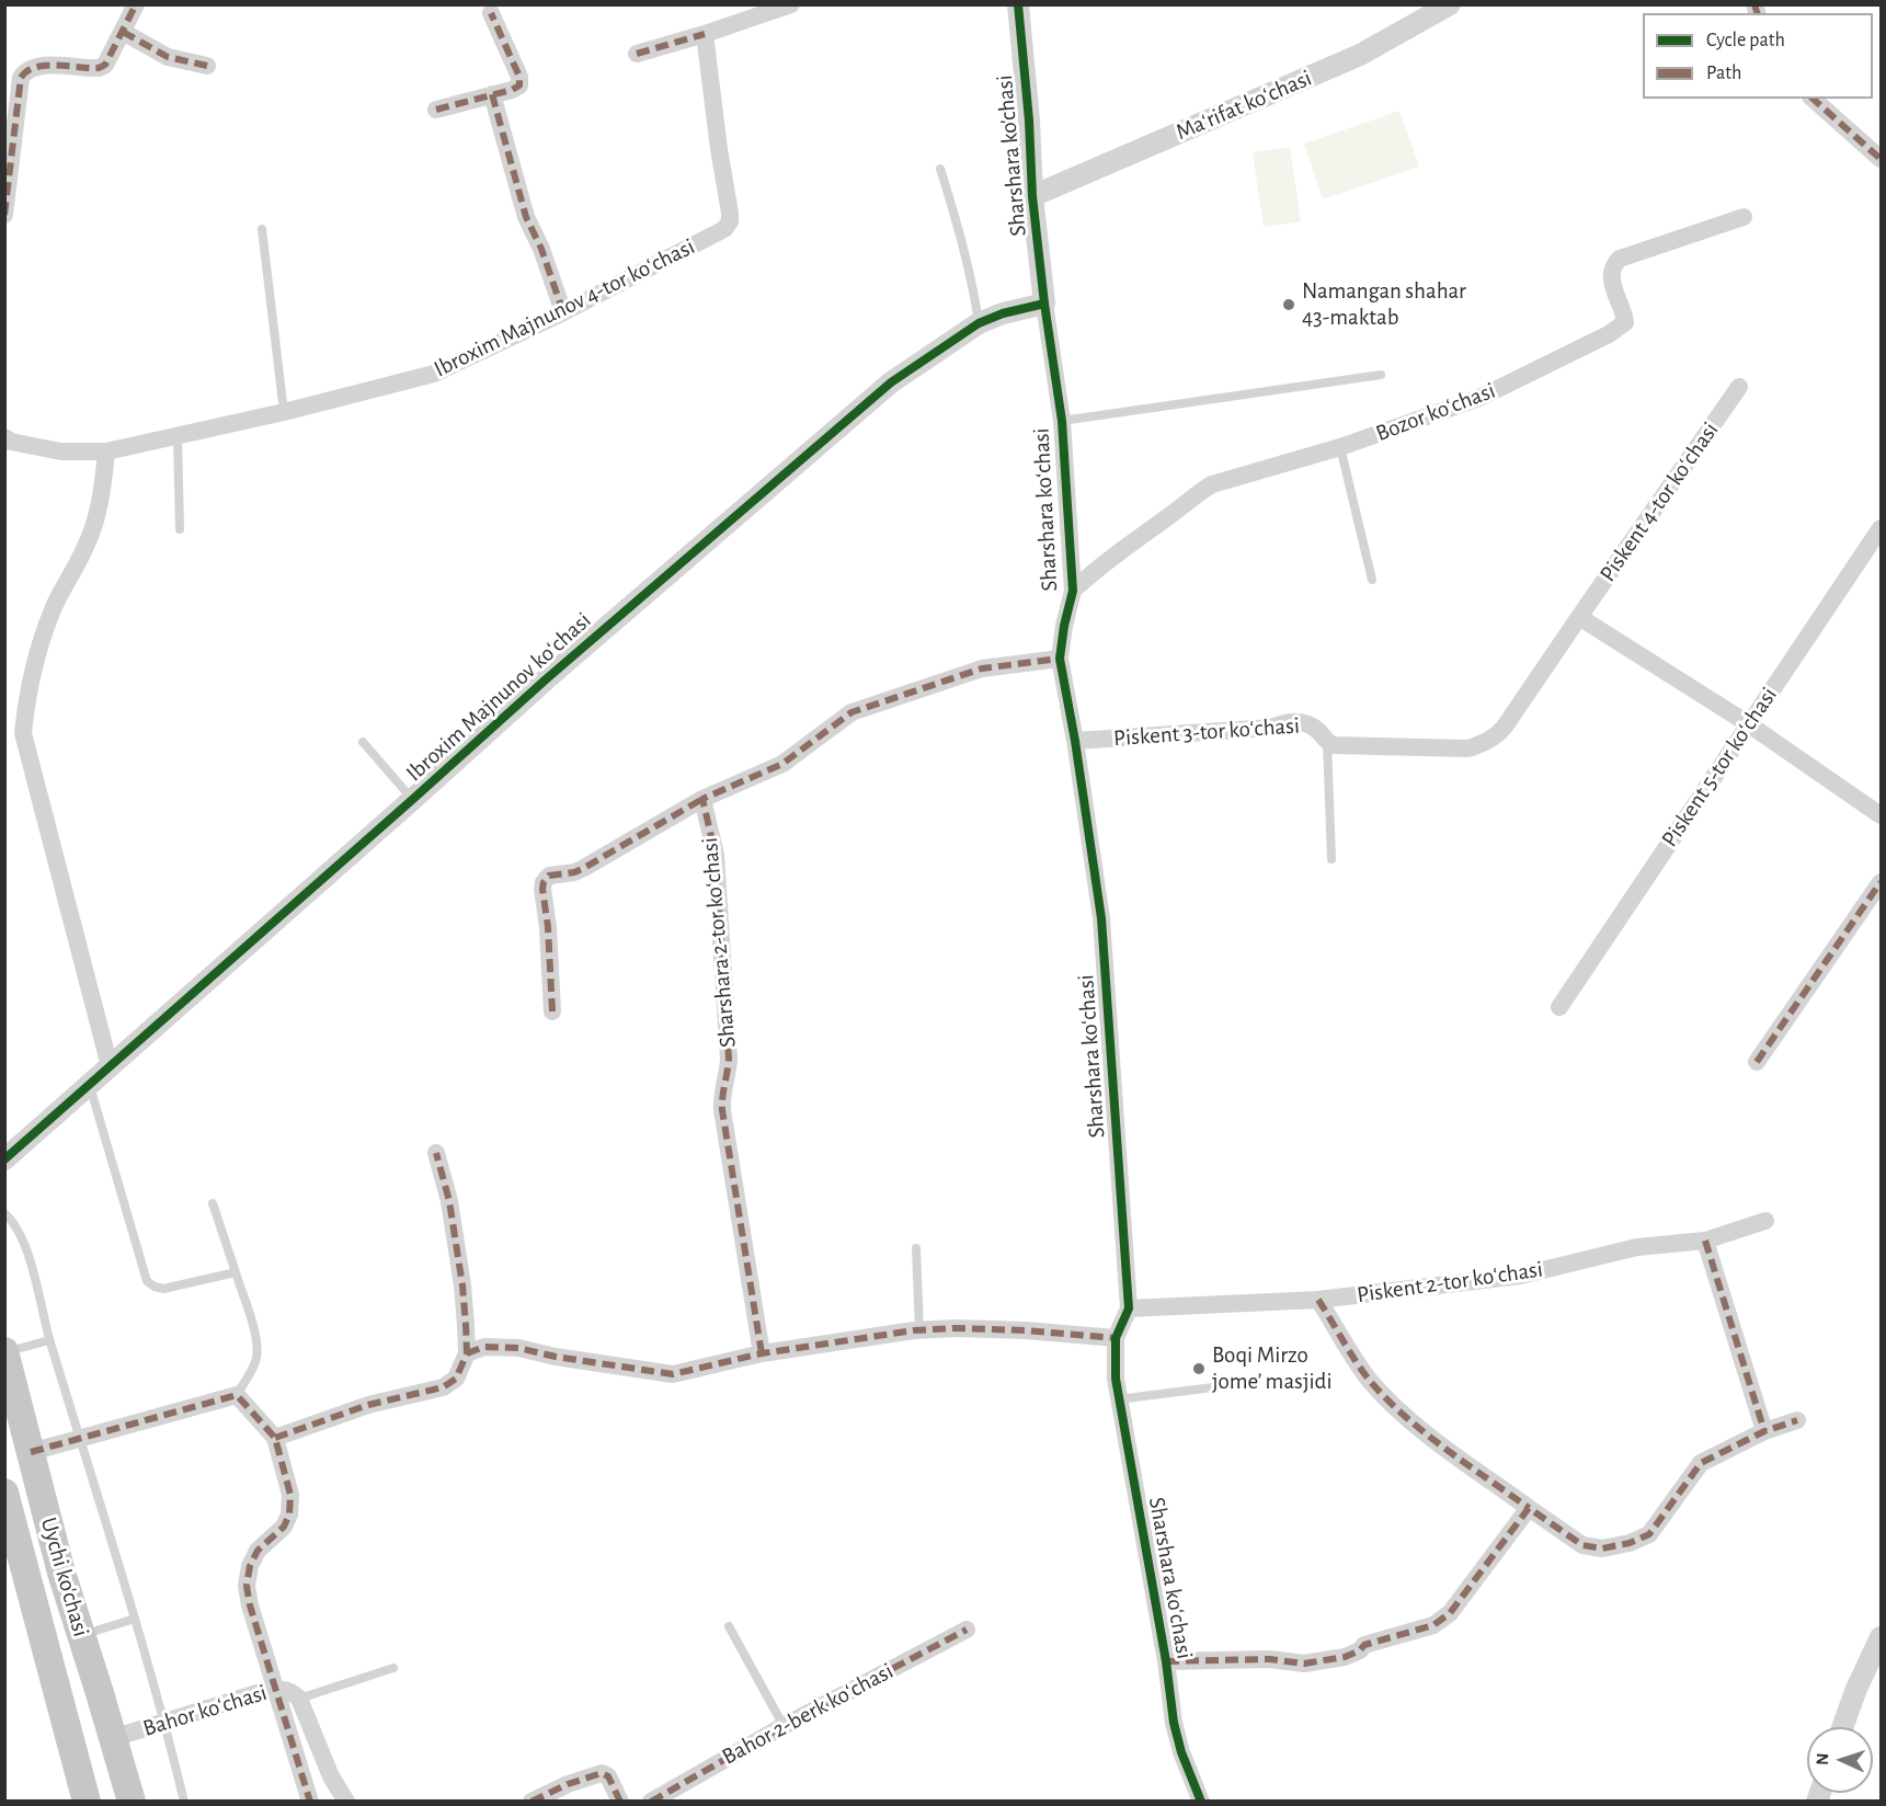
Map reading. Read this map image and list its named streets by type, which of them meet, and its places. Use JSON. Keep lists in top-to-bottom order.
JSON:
{
  "streets": {
    "main road": ["Uychi ko'chasi"],
    "street": [
      "Maʻrifat koʻchasi",
      "Sharshara ko'chasi",
      "Ibroxim Majnunov 4-tor koʻchasi",
      "Bozor koʻchasi",
      "Piskent 4-tor koʻchasi",
      "Sharshara koʻchasi",
      "Ibroxim Majnunov koʻchasi",
      "Piskent 3-tor koʻchasi",
      "Piskent 5-tor koʻchasi",
      "Sharshara 2-tor koʻchasi",
      "Piskent 2-tor koʻchasi",
      "Bahor koʻchasi",
      "Bahor 2-berk koʻchasi"
    ]
  },
  "crossings": [
    ["Maʻrifat koʻchasi", "Sharshara ko'chasi"],
    ["Sharshara ko'chasi", "Sharshara koʻchasi"],
    ["Sharshara ko'chasi", "Ibroxim Majnunov koʻchasi"],
    ["Bozor koʻchasi", "Sharshara koʻchasi"],
    ["Piskent 4-tor koʻchasi", "Piskent 3-tor koʻchasi"],
    ["Sharshara koʻchasi", "Ibroxim Majnunov koʻchasi"],
    ["Sharshara koʻchasi", "Piskent 3-tor koʻchasi"],
    ["Sharshara koʻchasi", "Piskent 2-tor koʻchasi"],
    ["Uychi ko'chasi", "Bahor koʻchasi"]
  ],
  "places": ["Namangan shahar 43-maktab", "Boqi Mirzo jome’ masjidi"],
  "legend": ["Cycle path", "Path"],
  "north": "left"
}
